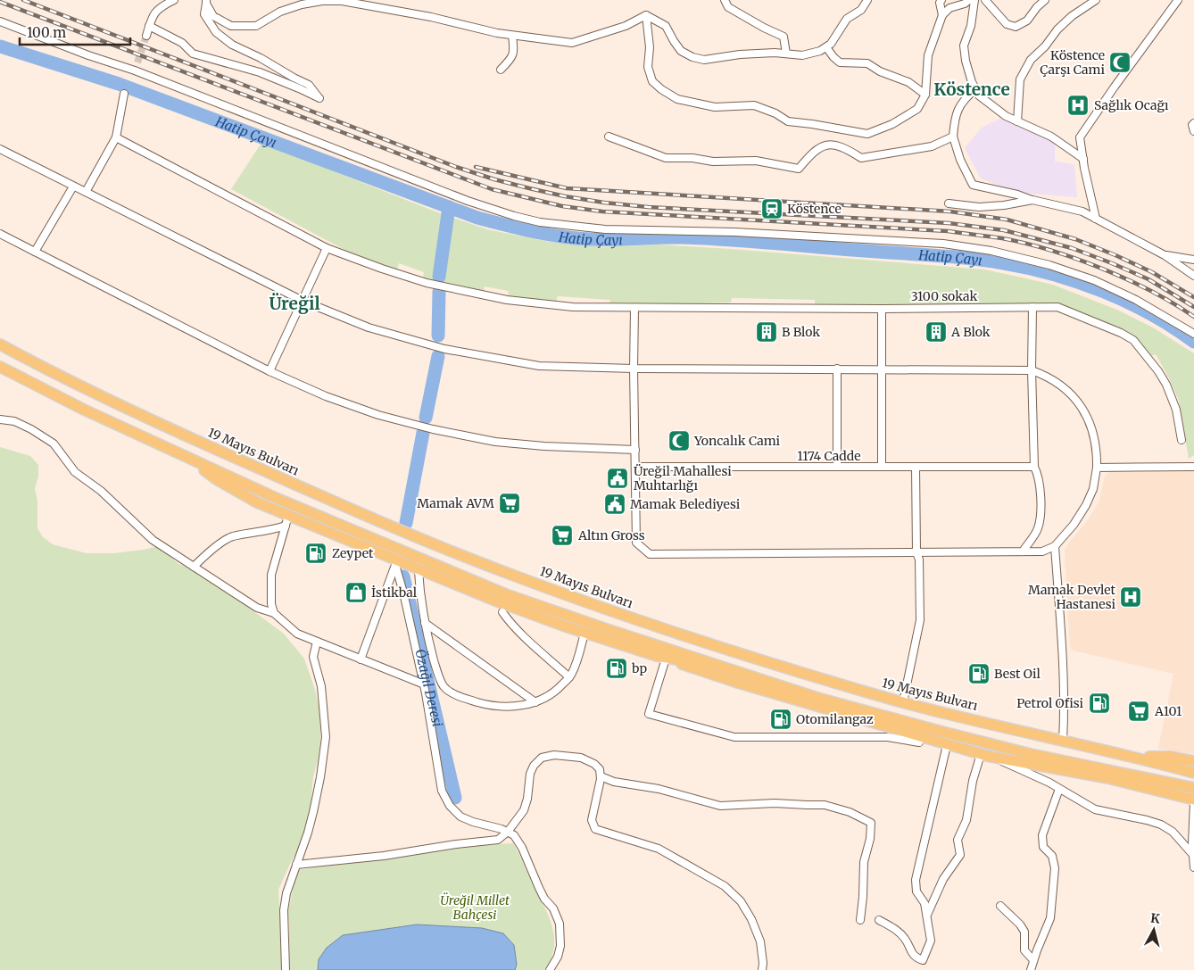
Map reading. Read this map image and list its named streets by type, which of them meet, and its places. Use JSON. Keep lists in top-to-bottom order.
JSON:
{
  "streets": {
    "highway": ["19 Mayıs Bulvarı"],
    "street": ["3100 sokak", "1174 Cadde"]
  },
  "districts": ["Köstence", "Üreğil"],
  "water": ["Hatip Çayı", "Özağıl Deresi"],
  "parks": ["Üreğil Millet Bahçesi"],
  "places": {
    "mosque": ["Köstence Çarşı Cami", "Yoncalık Cami"],
    "hospital": ["Sağlık Ocağı", "Mamak Devlet Hastanesi"],
    "station": ["Köstence"],
    "building": ["B Blok", "A Blok"],
    "public building": ["Üreğil Mahallesi Muhtarlığı", "Mamak Belediyesi"],
    "supermarket": ["Mamak AVM", "Altın Gross", "A101"],
    "fuel station": [
      "Zeypet",
      "bp",
      "Best Oil",
      "Petrol Ofisi",
      "Otomilangaz"
    ],
    "shop": ["İstikbal"]
  },
  "scale_bar": "100 m",
  "north": "top"
}
